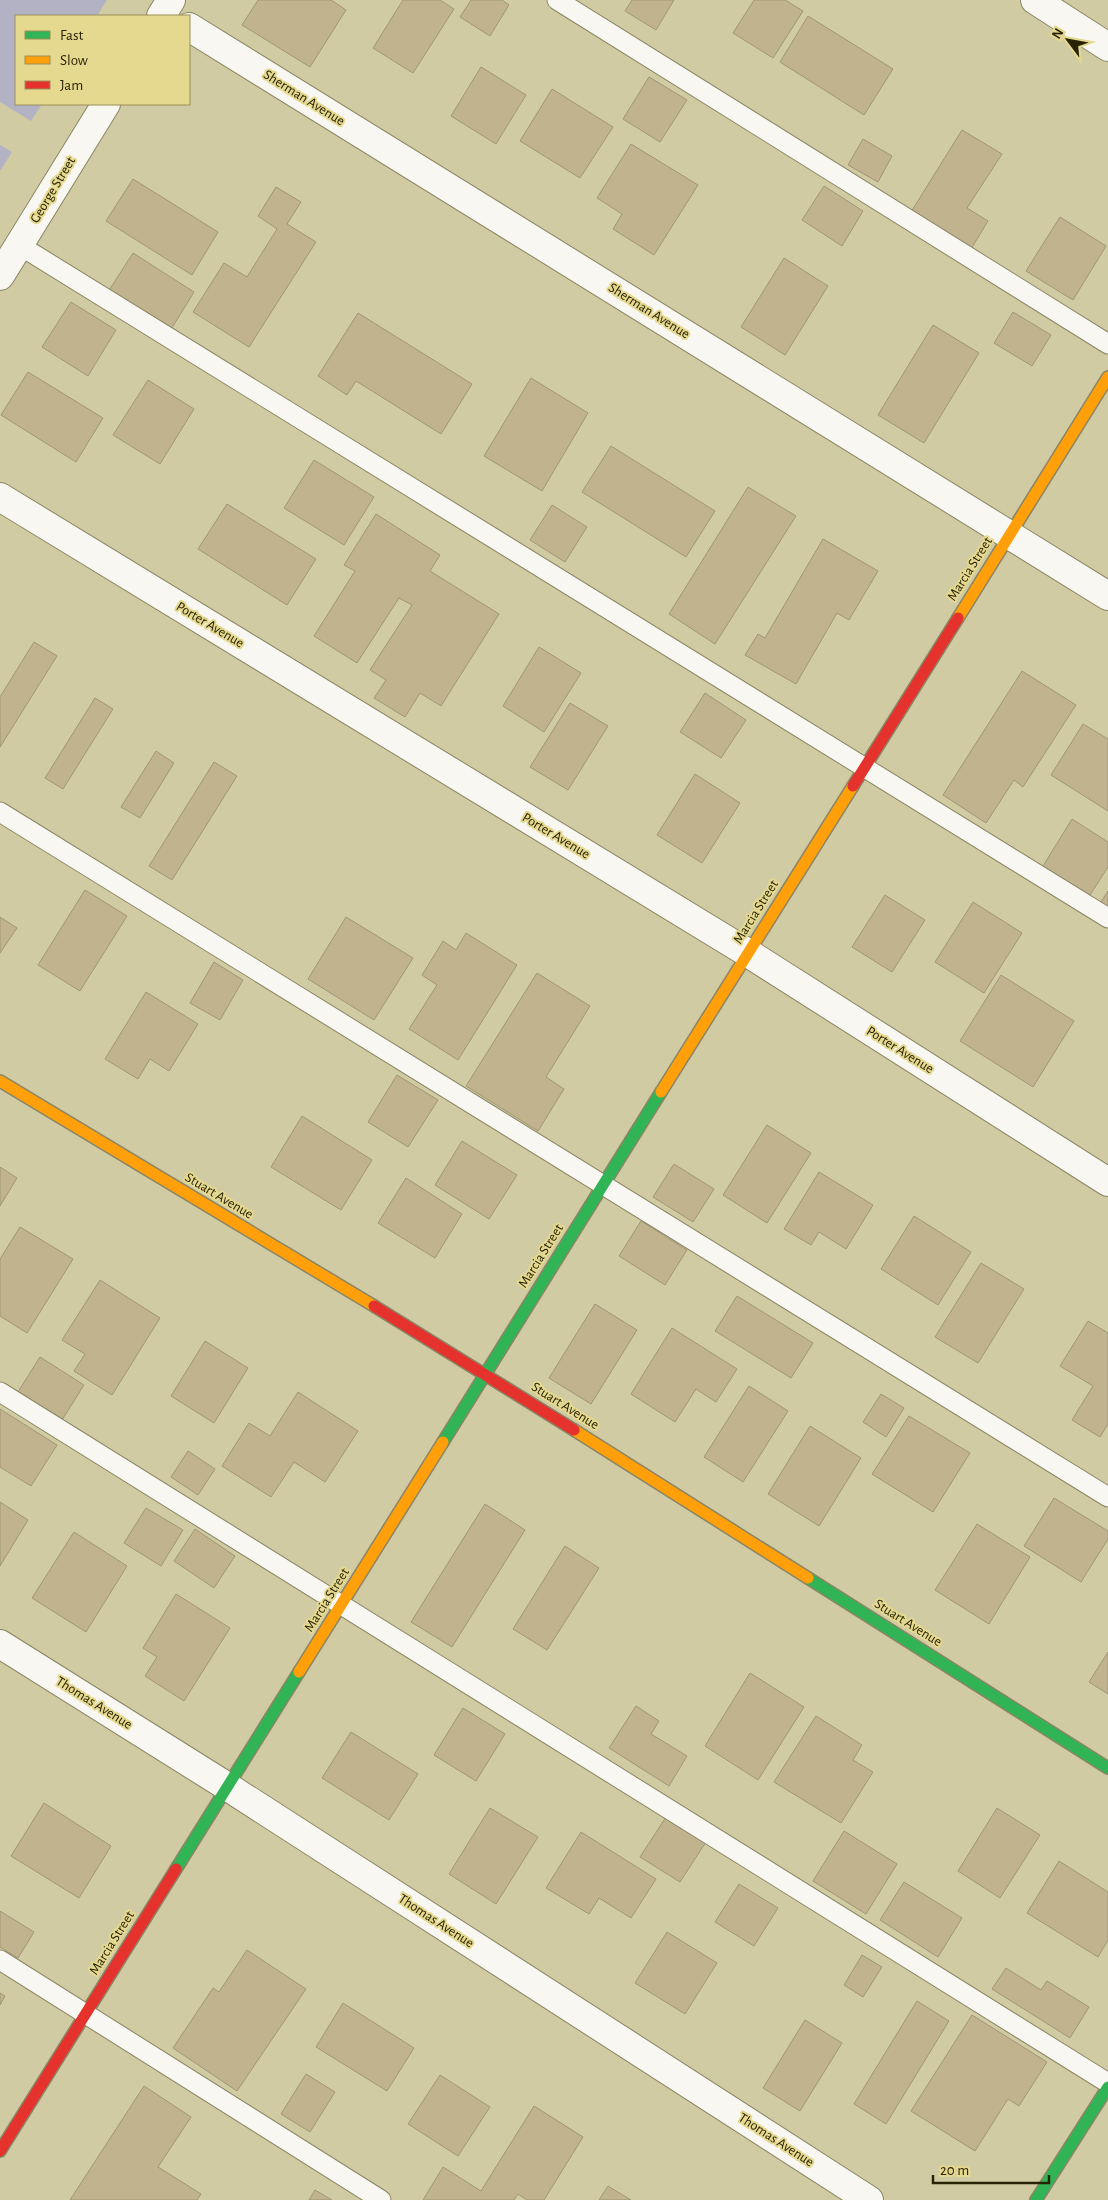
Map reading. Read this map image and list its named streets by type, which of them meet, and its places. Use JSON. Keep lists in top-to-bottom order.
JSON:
{
  "streets": {
    "street": [
      "Sherman Avenue",
      "George Street",
      "Marcia Street",
      "Porter Avenue",
      "Stuart Avenue",
      "Thomas Avenue"
    ]
  },
  "crossings": [
    ["Sherman Avenue", "Marcia Street"],
    ["Marcia Street", "Porter Avenue"],
    ["Marcia Street", "Stuart Avenue"],
    ["Marcia Street", "Thomas Avenue"]
  ],
  "legend": ["Fast", "Slow", "Jam"],
  "scale_bar": "20 m",
  "north": "top left"
}
